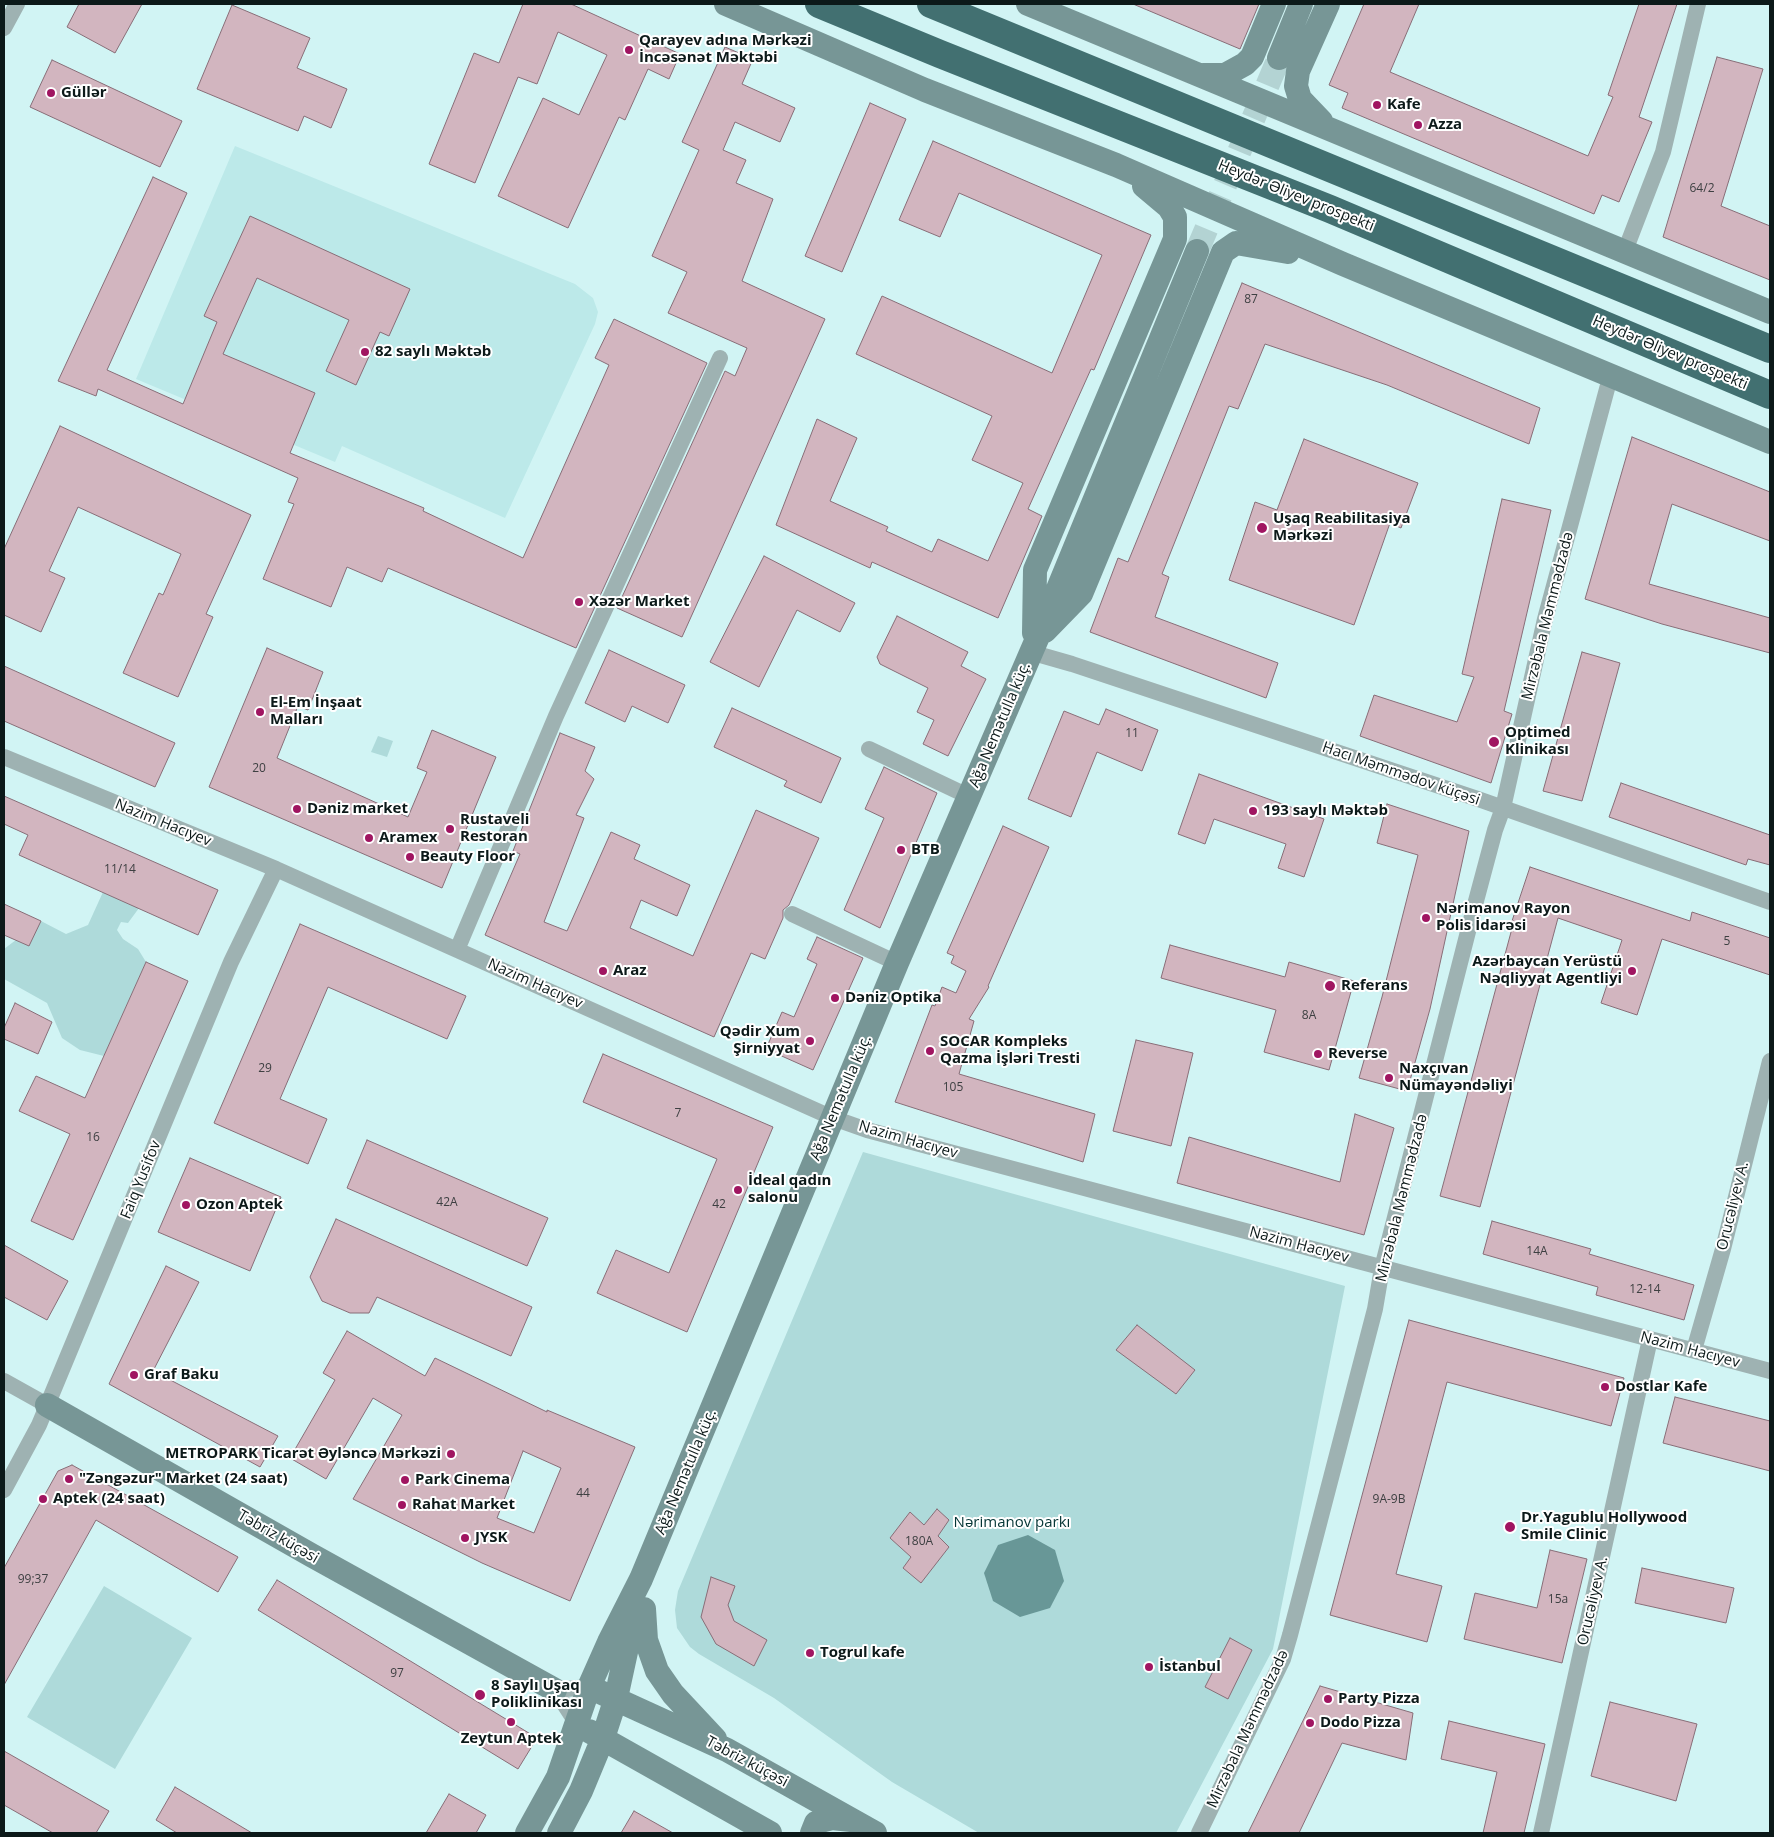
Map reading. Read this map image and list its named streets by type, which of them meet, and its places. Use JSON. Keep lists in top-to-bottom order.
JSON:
{
  "streets": {
    "highway": ["Heydər Əliyev prospekti"],
    "street": [
      "Mirzəbala Məmmədzadə",
      "Ağa Nemətulla küç.",
      "Hacı Məmmədov küçəsi",
      "Nazim Hacıyev",
      "Faiq Yusifov",
      "Orucəliyev A.",
      "Təbriz küçəsi"
    ]
  },
  "crossings": [
    ["Mirzəbala Məmmədzadə", "Hacı Məmmədov küçəsi"],
    ["Mirzəbala Məmmədzadə", "Nazim Hacıyev"],
    ["Ağa Nemətulla küç.", "Hacı Məmmədov küçəsi"],
    ["Ağa Nemətulla küç.", "Nazim Hacıyev"],
    ["Nazim Hacıyev", "Faiq Yusifov"],
    ["Nazim Hacıyev", "Orucəliyev A."],
    ["Faiq Yusifov", "Təbriz küçəsi"]
  ],
  "parks": ["Nərimanov parkı"],
  "places": [
    "Qarayev adına Mərkəzi İncəsənət Məktəbi",
    "Güllər",
    "Kafe",
    "Azza",
    "82 saylı Məktəb",
    "Uşaq Reabilitasiya Mərkəzi",
    "Xəzər Market",
    "El-Em İnşaat Malları",
    "Optimed Klinikası",
    "Dəniz market",
    "193 saylı Məktəb",
    "Rustaveli Restoran",
    "Aramex",
    "BTB",
    "Beauty Floor",
    "Nərimanov Rayon Polis İdarəsi",
    "Araz",
    "Azərbaycan Yerüstü Nəqliyyat Agentliyi",
    "Referans",
    "Dəniz Optika",
    "Qədir Xum Şirniyyat",
    "SOCAR Kompleks Qazma İşləri Tresti",
    "Reverse",
    "Naxçıvan Nümayəndəliyi",
    "İdeal qadın salonu",
    "Ozon Aptek",
    "Graf Baku",
    "Dostlar Kafe",
    "METROPARK Ticarət Əyləncə Mərkəzi",
    "\"Zəngəzur\" Market (24 saat)",
    "Park Cinema",
    "Aptek (24 saat)",
    "Rahat Market",
    "Dr.Yagublu Hollywood Smile Clinic",
    "JYSK",
    "Togrul kafe",
    "İstanbul",
    "8 Saylı Uşaq Poliklinikası",
    "Party Pizza",
    "Zeytun Aptek",
    "Dodo Pizza"
  ],
  "house_numbers": [
    "64/2",
    "87",
    "11",
    "20",
    "11/14",
    "5",
    "8A",
    "29",
    "105",
    "7",
    "16",
    "42A",
    "42",
    "14A",
    "12-14",
    "44",
    "9A-9B",
    "180A",
    "99;37",
    "15a",
    "97"
  ]
}
